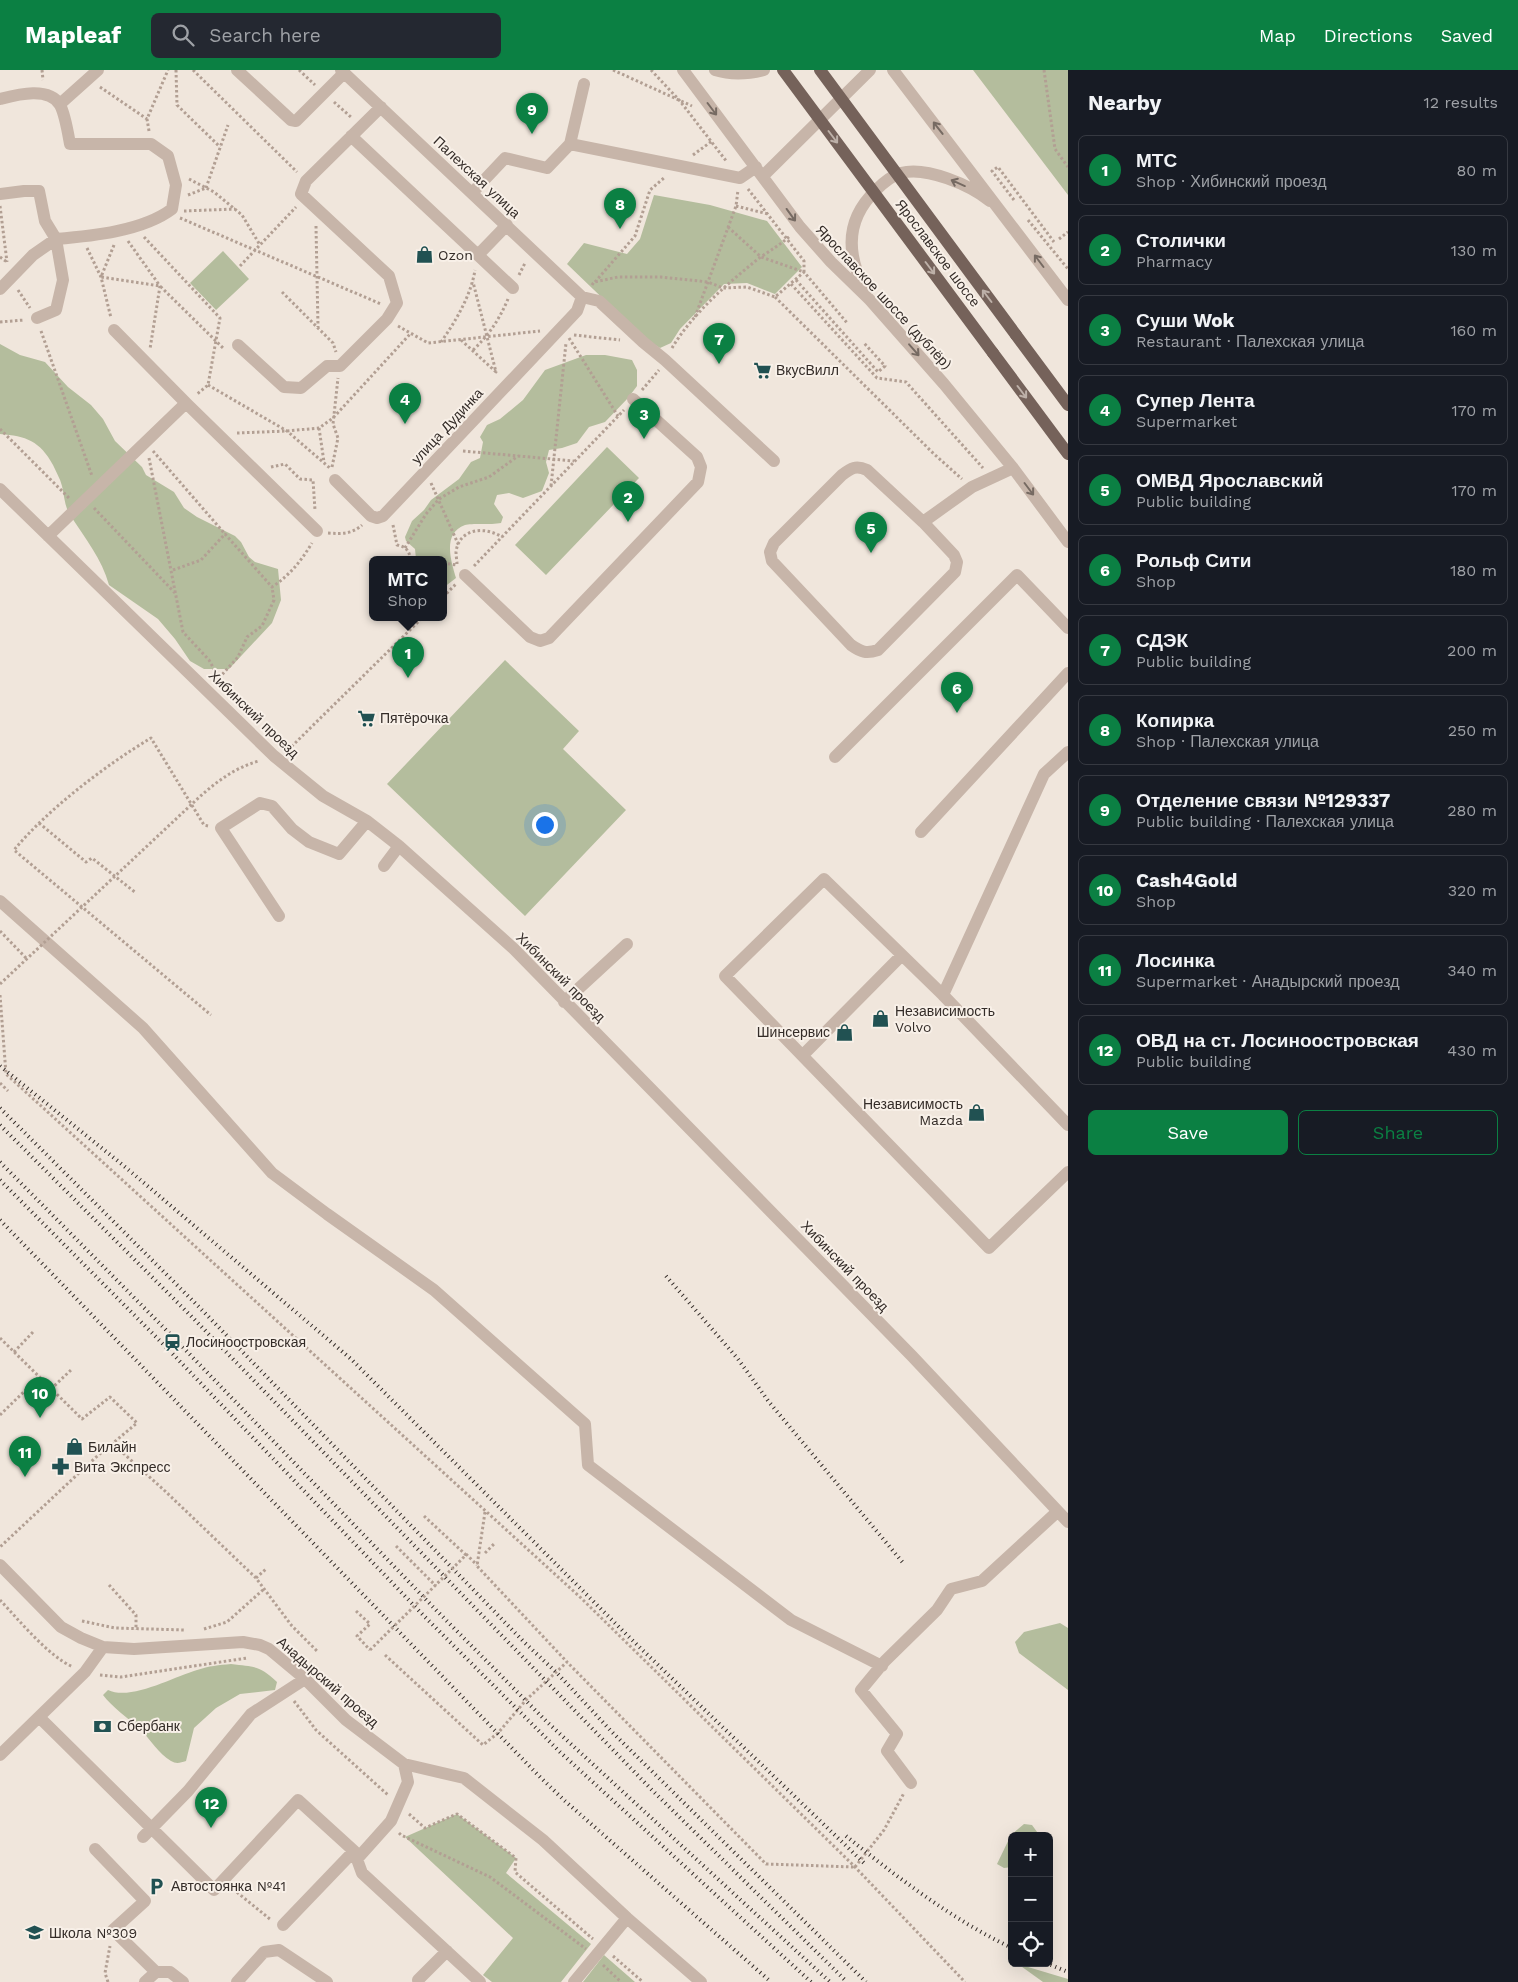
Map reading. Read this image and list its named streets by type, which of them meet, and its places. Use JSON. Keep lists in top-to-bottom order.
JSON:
{
  "streets": {
    "main road": ["Ярославское шоссе"],
    "street": [
      "Палехская улица",
      "Ярославское шоссе (дублёр)",
      "улица Дудинка",
      "Хибинский проезд",
      "Анадырский проезд"
    ]
  },
  "crossings": [
    ["Палехская улица", "улица Дудинка"]
  ],
  "one_way": ["Ярославское шоссе (дублёр)"],
  "places": {
    "shop": [
      "Ozon",
      "Независимость Volvo",
      "Шинсервис",
      "Независимость Mazda",
      "Билайн"
    ],
    "supermarket": ["ВкусВилл", "Пятёрочка"],
    "station": ["Лосиноостровская"],
    "pharmacy": ["Вита Экспресс"],
    "bank": ["Сбербанк"],
    "parking": ["Автостоянка №41"],
    "school or university": ["Школа №309"]
  },
  "page": {
    "header": "Mapleaf",
    "search": "Search here",
    "nav": ["Map", "Directions", "Saved"],
    "heading": ["Nearby", "12 results"],
    "pins": [
      "9",
      "8",
      "7",
      "4",
      "3",
      "2",
      "5",
      "1",
      "6",
      "10",
      "11",
      "12"
    ],
    "list": [
      {
        "mark": "1",
        "name": "МТС",
        "note": "Shop · Хибинский проезд",
        "value": "80 m"
      },
      {
        "mark": "2",
        "name": "Столички",
        "note": "Pharmacy",
        "value": "130 m"
      },
      {
        "mark": "3",
        "name": "Суши Wok",
        "note": "Restaurant · Палехская улица",
        "value": "160 m"
      },
      {
        "mark": "4",
        "name": "Супер Лента",
        "note": "Supermarket",
        "value": "170 m"
      },
      {
        "mark": "5",
        "name": "ОМВД Ярославский",
        "note": "Public building",
        "value": "170 m"
      },
      {
        "mark": "6",
        "name": "Рольф Сити",
        "note": "Shop",
        "value": "180 m"
      },
      {
        "mark": "7",
        "name": "СДЭК",
        "note": "Public building",
        "value": "200 m"
      },
      {
        "mark": "8",
        "name": "Копирка",
        "note": "Shop · Палехская улица",
        "value": "250 m"
      },
      {
        "mark": "9",
        "name": "Отделение связи №129337",
        "note": "Public building · Палехская улица",
        "value": "280 m"
      },
      {
        "mark": "10",
        "name": "Cash4Gold",
        "note": "Shop",
        "value": "320 m"
      },
      {
        "mark": "11",
        "name": "Лосинка",
        "note": "Supermarket · Анадырский проезд",
        "value": "340 m"
      },
      {
        "mark": "12",
        "name": "ОВД на ст. Лосиноостровская",
        "note": "Public building",
        "value": "430 m"
      }
    ],
    "popup": ["МТС", "Shop"],
    "buttons": ["Save", "Share"],
    "map_buttons": ["+", "−"]
  }
}
